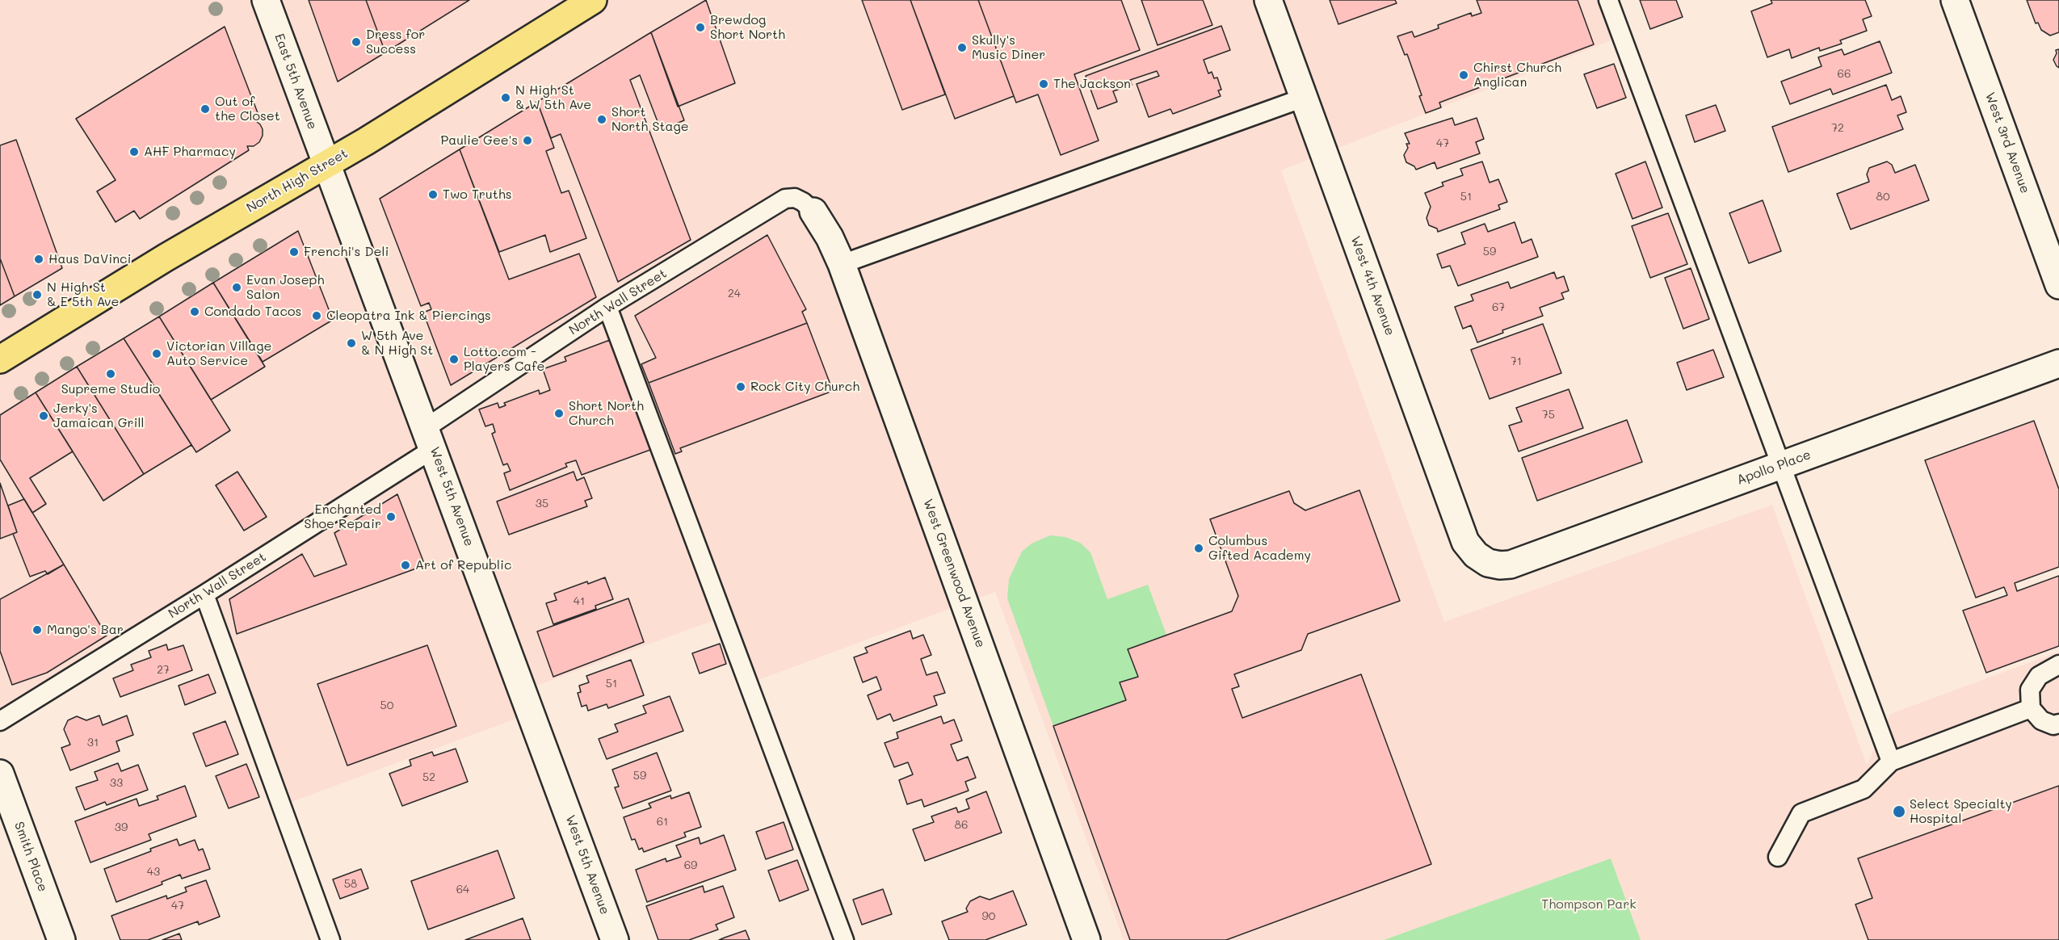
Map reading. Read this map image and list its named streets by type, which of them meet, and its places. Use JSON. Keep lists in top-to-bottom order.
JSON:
{
  "streets": {
    "main road": ["North High Street"],
    "street": [
      "East 5th Avenue",
      "West 3rd Avenue",
      "West 4th Avenue",
      "Apollo Place",
      "West 5th Avenue",
      "West Greenwood Avenue",
      "Smith Place"
    ],
    "lane": ["North Wall Street"]
  },
  "crossings": [
    ["East 5th Avenue", "North High Street"],
    ["East 5th Avenue", "West 5th Avenue"],
    ["North High Street", "West 5th Avenue"],
    ["West 4th Avenue", "Apollo Place"],
    ["North Wall Street", "West 5th Avenue"],
    ["North Wall Street", "West Greenwood Avenue"]
  ],
  "parks": ["Thompson Park"],
  "places": [
    "Brewdog Short North",
    "Dress for Success",
    "Skully's Music Diner",
    "Chirst Church Anglican",
    "The Jackson",
    "N High St & W 5th Ave",
    "Out of the Closet",
    "Short North Stage",
    "Paulie Gee's",
    "AHF Pharmacy",
    "Two Truths",
    "Frenchi's Deli",
    "Haus DaVinci",
    "Evan Joseph Salon",
    "N High St & E 5th Ave",
    "Condado Tacos",
    "Cleopatra Ink & Piercings",
    "W 5th Ave & N High St",
    "Victorian Village Auto Service",
    "Lotto.com - Players Cafe",
    "Supreme Studio",
    "Rock City Church",
    "Short North Church",
    "Jerky's Jamaican Grill",
    "Enchanted Shoe Repair",
    "Columbus Gifted Academy",
    "Art of Republic",
    "Mango's Bar",
    "Select Specialty Hospital"
  ],
  "house_numbers": [
    "66",
    "72",
    "47",
    "51",
    "80",
    "59",
    "24",
    "67",
    "71",
    "75",
    "35",
    "41",
    "27",
    "51",
    "50",
    "31",
    "59",
    "52",
    "33",
    "61",
    "86",
    "39",
    "69",
    "43",
    "58",
    "64",
    "47",
    "90"
  ]
}
